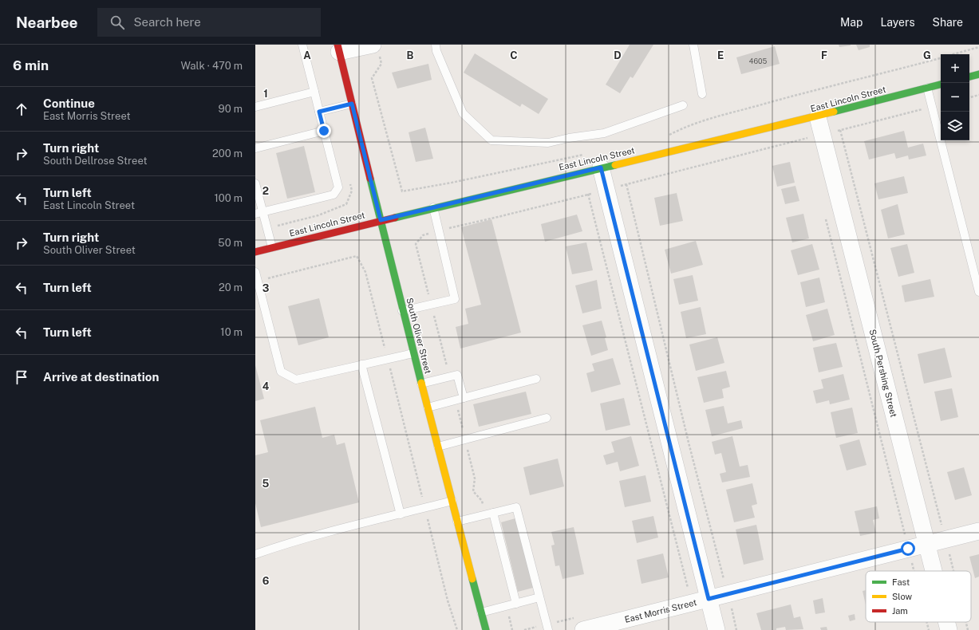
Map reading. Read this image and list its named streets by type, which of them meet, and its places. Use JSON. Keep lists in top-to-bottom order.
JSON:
{
  "streets": {
    "street": [
      "East Lincoln Street",
      "South Oliver Street",
      "South Pershing Street",
      "East Morris Street"
    ]
  },
  "crossings": [
    ["East Lincoln Street", "South Oliver Street"],
    ["East Lincoln Street", "South Pershing Street"],
    ["South Pershing Street", "East Morris Street"]
  ],
  "house_numbers": ["4605"],
  "legend": ["Fast", "Slow", "Jam"],
  "page": {
    "header": "Nearbee",
    "search": "Search here",
    "nav": ["Map", "Layers", "Share"],
    "heading": ["6 min", "Walk · 470 m"],
    "map_buttons": ["+", "−"],
    "list": [
      ["Continue", "East Morris Street", "90 m"],
      ["Turn right", "South Dellrose Street", "200 m"],
      ["Turn left", "East Lincoln Street", "100 m"],
      ["Turn right", "South Oliver Street", "50 m"],
      ["Turn left", "20 m"],
      ["Turn left", "10 m"],
      "Arrive at destination"
    ]
  },
  "grid": {
    "columns": [
      "A",
      "B",
      "C",
      "D",
      "E",
      "F",
      "G"
    ],
    "rows": [
      "1",
      "2",
      "3",
      "4",
      "5",
      "6"
    ]
  }
}
